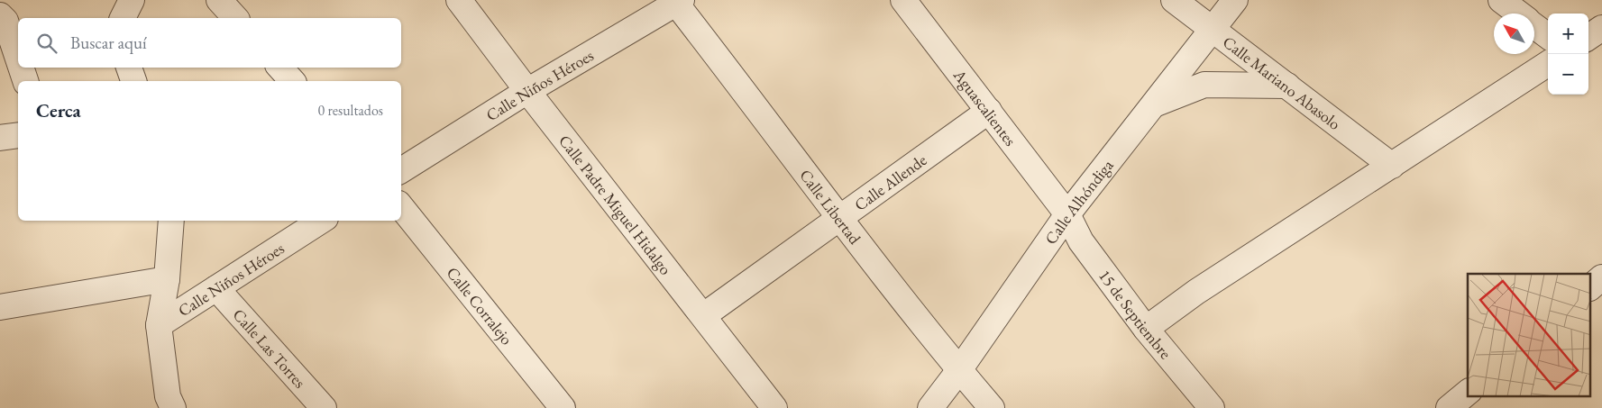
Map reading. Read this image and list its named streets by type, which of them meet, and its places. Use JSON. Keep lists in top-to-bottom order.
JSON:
{
  "streets": {
    "street": [
      "Calle Mariano Abasolo",
      "Calle Niños Héroes",
      "Aguascalientes",
      "Calle Allende",
      "Calle Alhóndiga",
      "Calle Padre Miguel Hidalgo",
      "Calle Libertad",
      "Calle Corralejo",
      "15 de Septiembre",
      "Calle Las Torres"
    ]
  },
  "crossings": [
    ["Calle Mariano Abasolo", "Calle Alhóndiga"],
    ["Calle Niños Héroes", "Calle Padre Miguel Hidalgo"],
    ["Calle Niños Héroes", "Calle Libertad"],
    ["Calle Niños Héroes", "Calle Las Torres"],
    ["Aguascalientes", "Calle Allende"],
    ["Aguascalientes", "Calle Alhóndiga"],
    ["Aguascalientes", "15 de Septiembre"],
    ["Calle Allende", "Calle Padre Miguel Hidalgo"],
    ["Calle Allende", "Calle Libertad"],
    ["Calle Alhóndiga", "Calle Libertad"],
    ["Calle Alhóndiga", "15 de Septiembre"]
  ],
  "north": "top left",
  "page": {
    "map_buttons": ["+", "−"],
    "search": "Buscar aquí",
    "heading": ["Cerca", "0 resultados"]
  }
}
